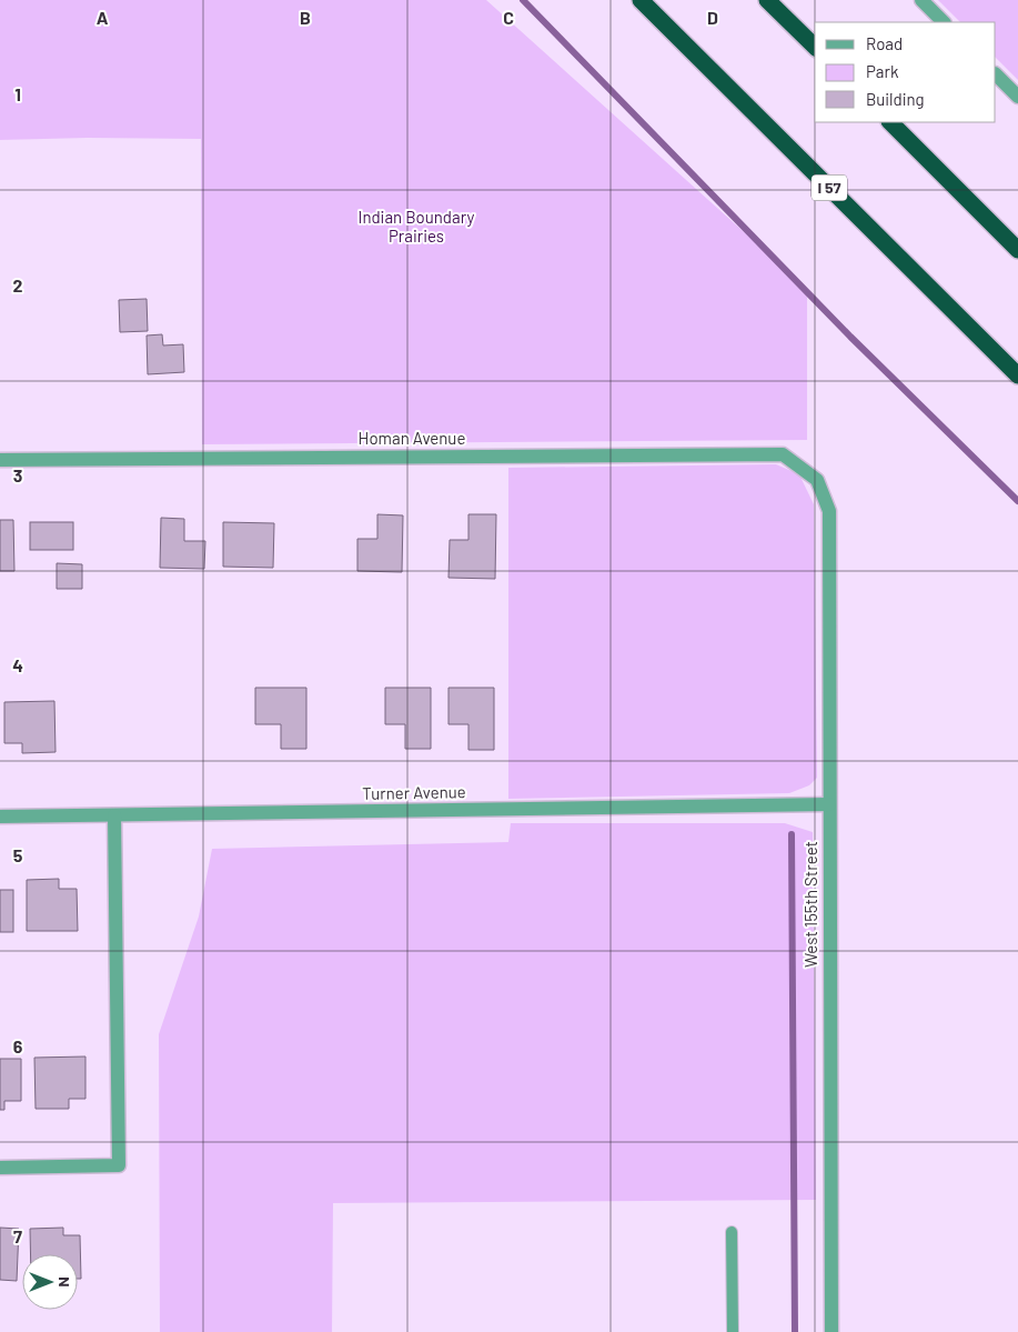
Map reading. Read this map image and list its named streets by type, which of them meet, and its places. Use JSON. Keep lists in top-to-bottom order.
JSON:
{
  "streets": {
    "highway": ["I 57"],
    "street": ["Homan Avenue", "Turner Avenue", "West 155th Street"]
  },
  "crossings": [
    ["Homan Avenue", "West 155th Street"],
    ["Turner Avenue", "West 155th Street"]
  ],
  "parks": ["Indian Boundary Prairies"],
  "legend": ["Road", "Park", "Building"],
  "north": "right",
  "grid": {
    "columns": [
      "A",
      "B",
      "C",
      "D"
    ],
    "rows": [
      "1",
      "2",
      "3",
      "4",
      "5",
      "6",
      "7"
    ]
  }
}
